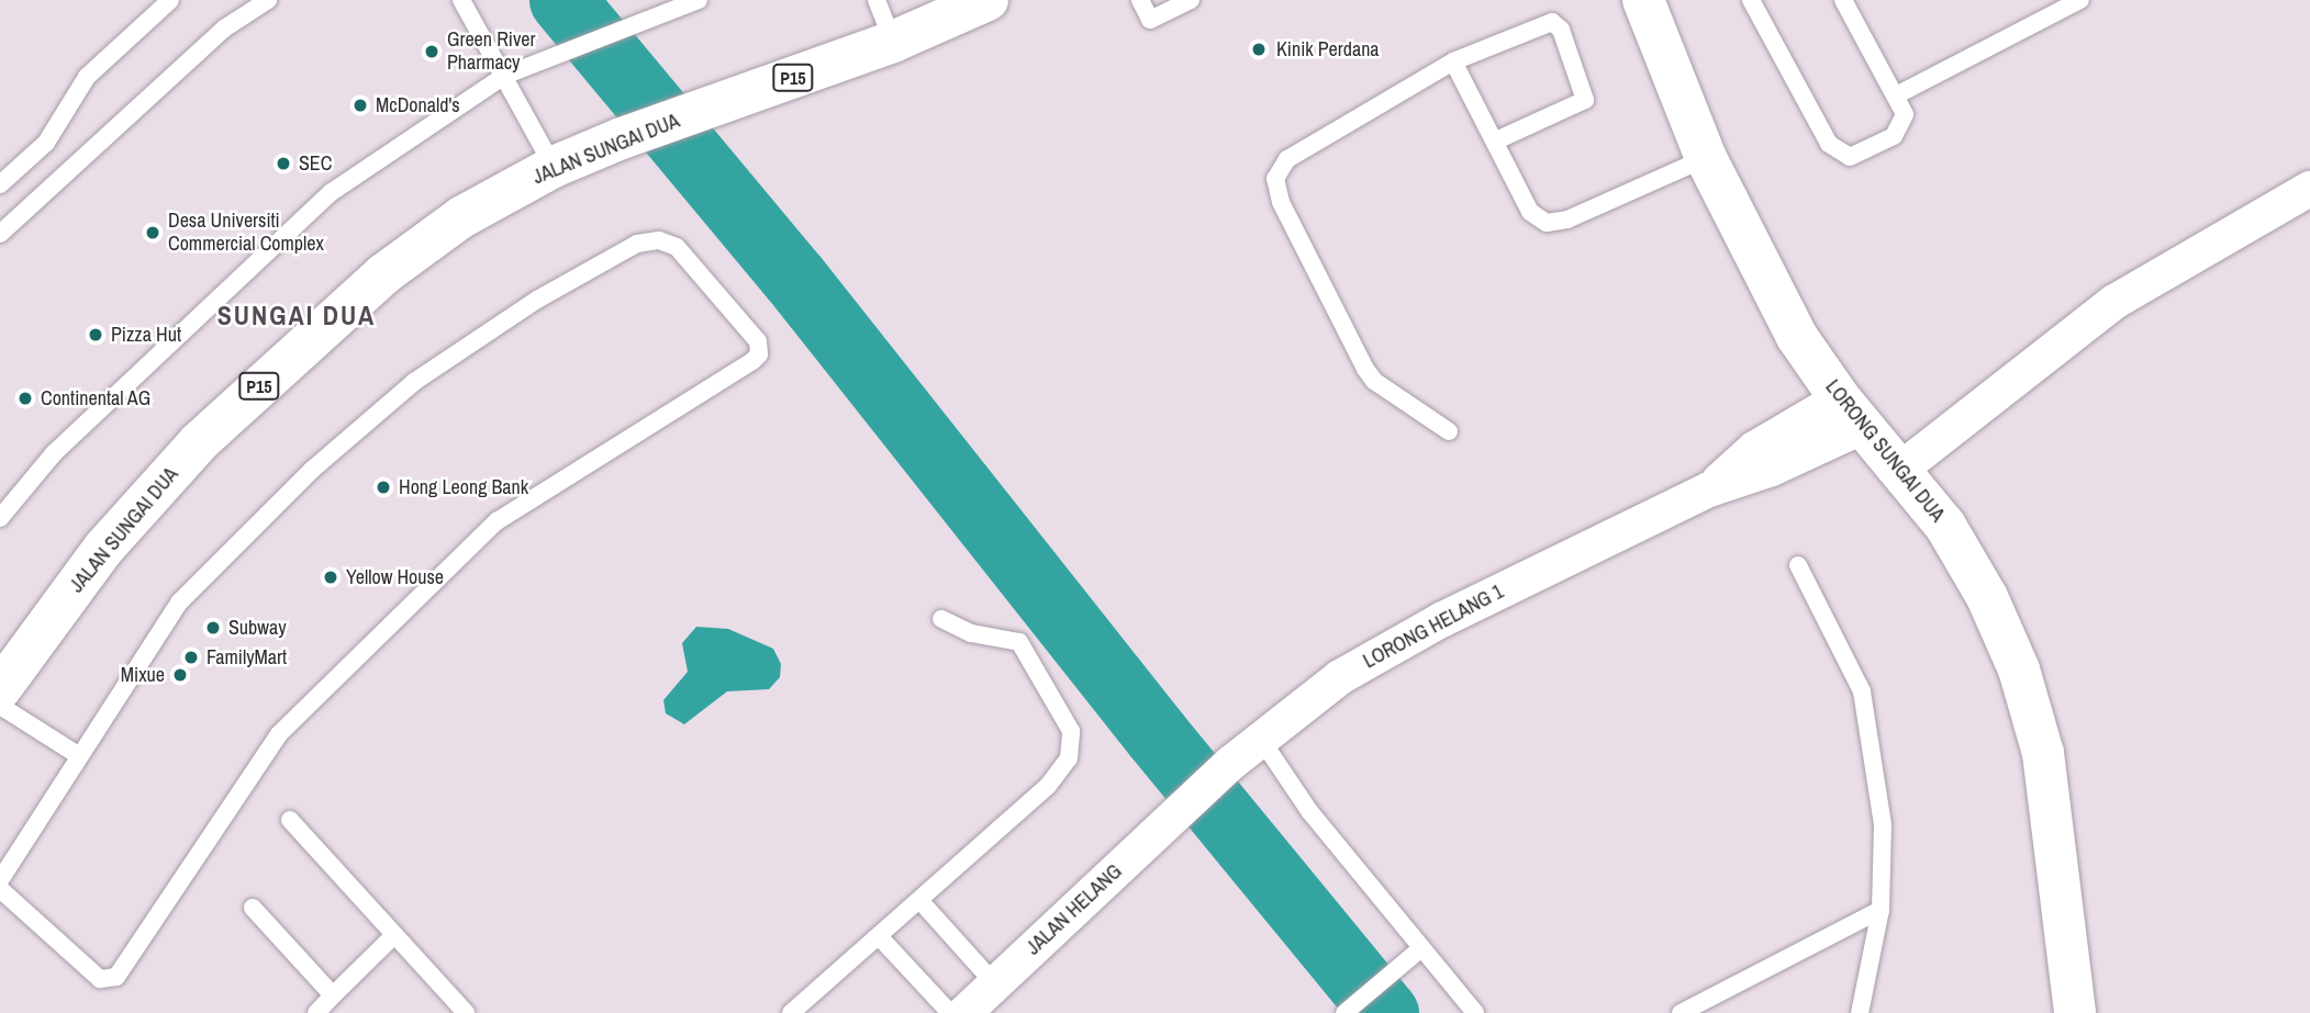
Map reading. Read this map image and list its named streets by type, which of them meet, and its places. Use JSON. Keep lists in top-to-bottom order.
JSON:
{
  "streets": {
    "main road": ["P15", "JALAN SUNGAI DUA", "LORONG SUNGAI DUA"],
    "street": ["LORONG HELANG 1", "JALAN HELANG"]
  },
  "crossings": [
    ["LORONG SUNGAI DUA", "LORONG HELANG 1"],
    ["LORONG HELANG 1", "JALAN HELANG"]
  ],
  "districts": ["SUNGAI DUA"],
  "places": [
    "Kinik Perdana",
    "Green River Pharmacy",
    "McDonald's",
    "SEC",
    "Desa Universiti Commercial Complex",
    "Pizza Hut",
    "Continental AG",
    "Hong Leong Bank",
    "Yellow House",
    "Subway",
    "FamilyMart",
    "Mixue"
  ]
}
